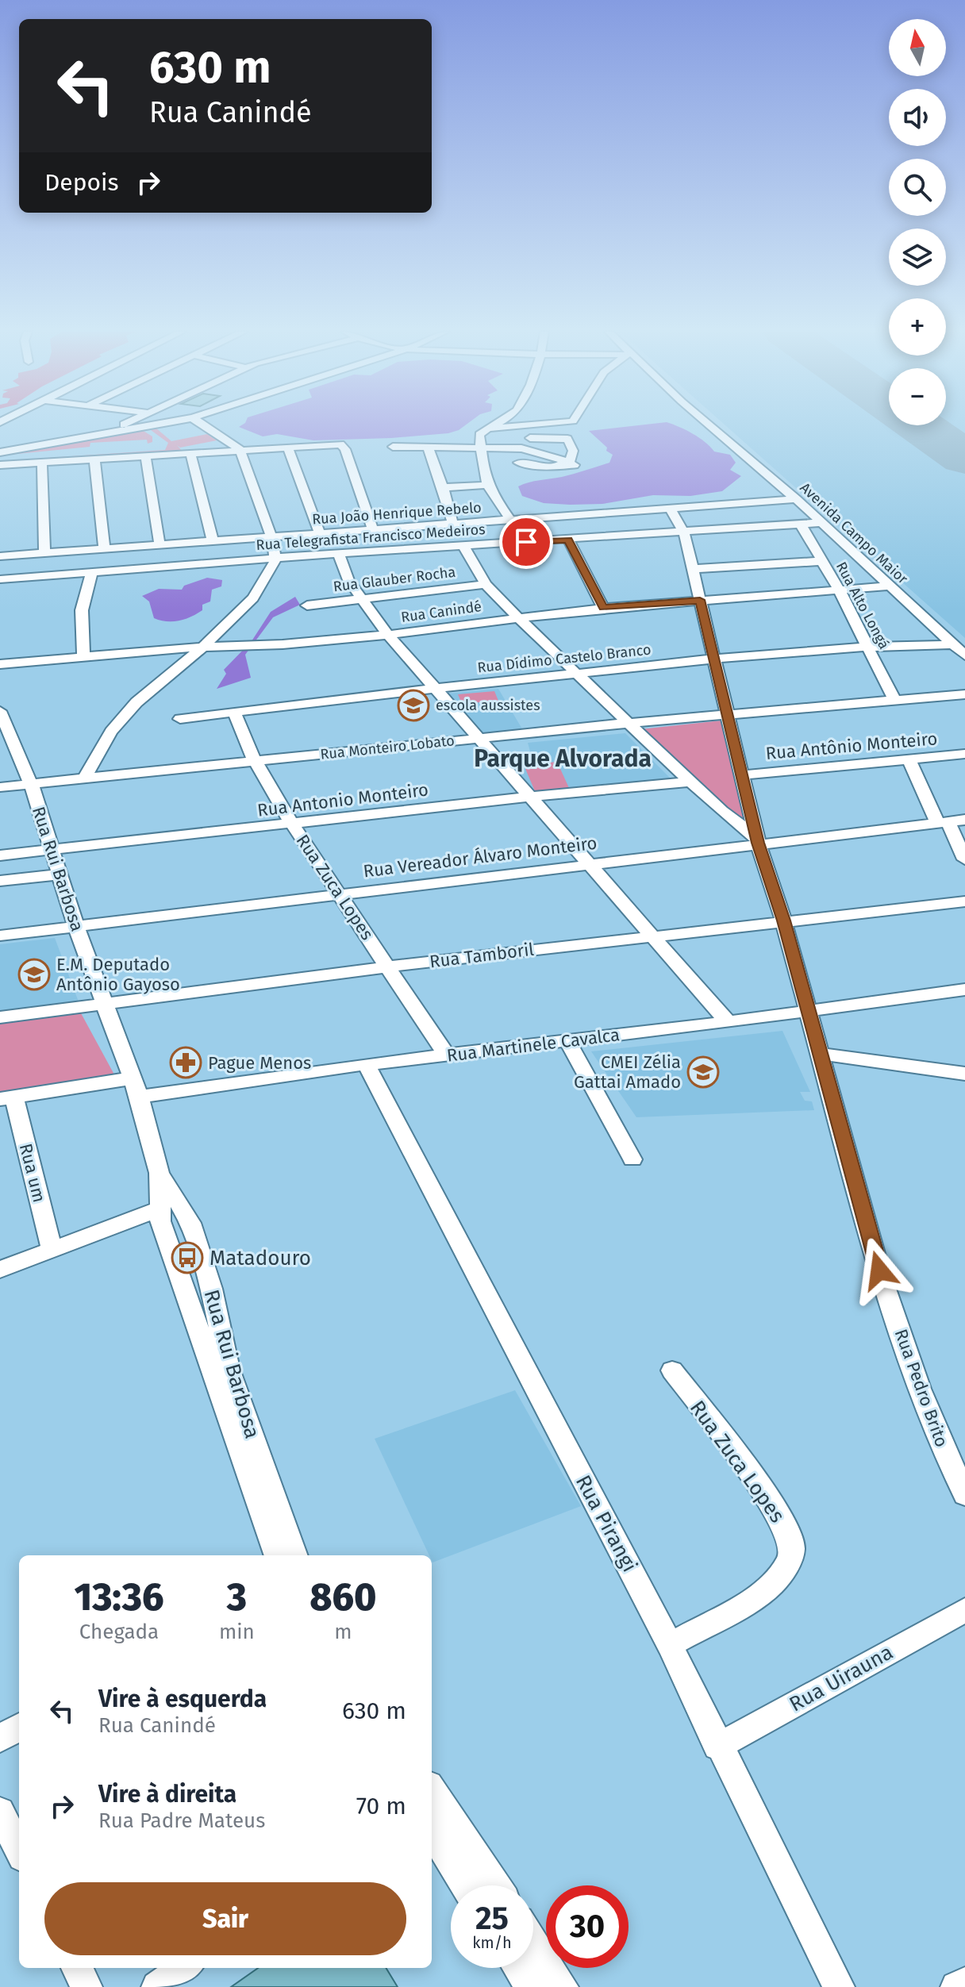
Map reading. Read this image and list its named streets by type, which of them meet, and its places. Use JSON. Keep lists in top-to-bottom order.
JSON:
{
  "streets": {
    "street": [
      "Rua João Henrique Rebelo",
      "Avenida Campo Maior",
      "Rua Telegrafista Francisco Medeiros",
      "Rua Glauber Rocha",
      "Rua Alto Longá",
      "Rua Canindé",
      "Rua Dídimo Castelo Branco",
      "Rua Antônio Monteiro",
      "Rua Monteiro Lobato",
      "Rua Antonio Monteiro",
      "Rua Vereador Álvaro Monteiro",
      "Rua Rui Barbosa",
      "Rua Zuca Lopes",
      "Rua Tamboril",
      "Rua Martinele Cavalca",
      "Rua um",
      "Rua Pedro Brito",
      "Rua Pirangi",
      "Rua Uirauna"
    ]
  },
  "crossings": [
    ["Rua João Henrique Rebelo", "Avenida Campo Maior"],
    ["Rua João Henrique Rebelo", "Rua Glauber Rocha"],
    ["Rua João Henrique Rebelo", "Rua Pedro Brito"],
    ["Avenida Campo Maior", "Rua Telegrafista Francisco Medeiros"],
    ["Avenida Campo Maior", "Rua Canindé"],
    ["Avenida Campo Maior", "Rua Dídimo Castelo Branco"],
    ["Rua Telegrafista Francisco Medeiros", "Rua Glauber Rocha"],
    ["Rua Telegrafista Francisco Medeiros", "Rua Alto Longá"],
    ["Rua Telegrafista Francisco Medeiros", "Rua Pedro Brito"],
    ["Rua Alto Longá", "Rua Canindé"],
    ["Rua Alto Longá", "Rua Dídimo Castelo Branco"],
    ["Rua Alto Longá", "Rua Monteiro Lobato"],
    ["Rua Canindé", "Rua Pedro Brito"],
    ["Rua Dídimo Castelo Branco", "Rua Zuca Lopes"],
    ["Rua Dídimo Castelo Branco", "Rua Pedro Brito"],
    ["Rua Antônio Monteiro", "Rua Pedro Brito"],
    ["Rua Monteiro Lobato", "Rua Rui Barbosa"],
    ["Rua Monteiro Lobato", "Rua Zuca Lopes"],
    ["Rua Monteiro Lobato", "Rua Pedro Brito"],
    ["Rua Antonio Monteiro", "Rua Rui Barbosa"],
    ["Rua Antonio Monteiro", "Rua Zuca Lopes"],
    ["Rua Vereador Álvaro Monteiro", "Rua Rui Barbosa"],
    ["Rua Vereador Álvaro Monteiro", "Rua Zuca Lopes"],
    ["Rua Vereador Álvaro Monteiro", "Rua Pedro Brito"],
    ["Rua Rui Barbosa", "Rua Tamboril"],
    ["Rua Rui Barbosa", "Rua Martinele Cavalca"],
    ["Rua Zuca Lopes", "Rua Tamboril"],
    ["Rua Zuca Lopes", "Rua Martinele Cavalca"],
    ["Rua Zuca Lopes", "Rua Pirangi"],
    ["Rua Tamboril", "Rua Pedro Brito"],
    ["Rua Martinele Cavalca", "Rua um"],
    ["Rua Martinele Cavalca", "Rua Pedro Brito"],
    ["Rua Martinele Cavalca", "Rua Pirangi"],
    ["Rua Pirangi", "Rua Uirauna"]
  ],
  "districts": ["Parque Alvorada"],
  "places": {
    "school or university": ["escola aussistes", "E.M. Deputado Antônio Gayoso", "CMEI Zélia Gattai Amado"],
    "pharmacy": ["Pague Menos"],
    "bus stop": ["Matadouro"]
  },
  "north": "top",
  "page": {
    "map_buttons": ["+", "−"],
    "turn": ["630 m", "Rua Canindé"],
    "then": "Depois",
    "eta": [
      "13:36",
      "Chegada",
      "3",
      "min",
      "860",
      "m"
    ],
    "list": [
      {
        "name": "Vire à esquerda",
        "note": "Rua Canindé",
        "value": "630 m"
      },
      {
        "name": "Vire à direita",
        "note": "Rua Padre Mateus",
        "value": "70 m"
      }
    ],
    "buttons": "Sair",
    "speed": "25 km/h",
    "limit": "30"
  }
}
